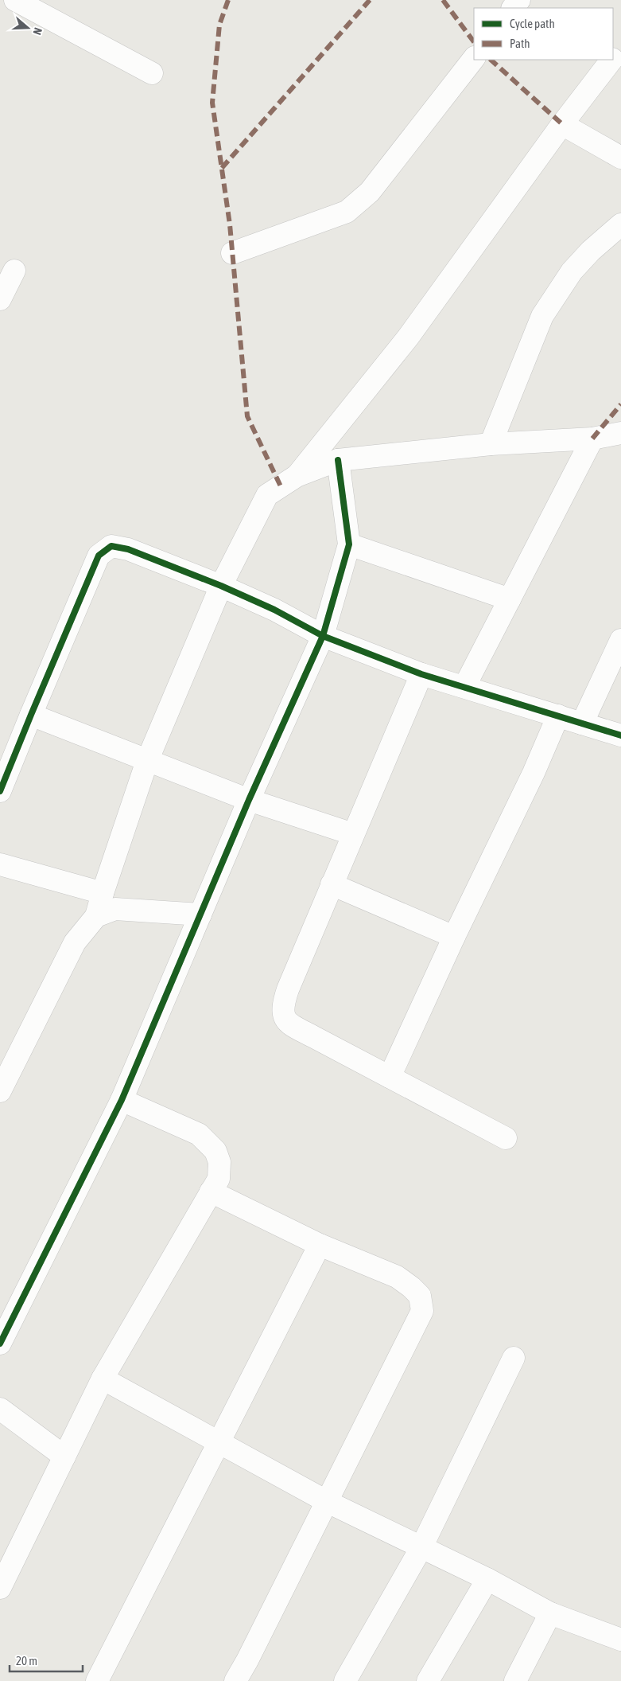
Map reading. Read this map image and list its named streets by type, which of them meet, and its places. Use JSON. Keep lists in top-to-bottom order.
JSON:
{
  "legend": ["Cycle path", "Path"],
  "scale_bar": "20 m",
  "north": "right"
}
